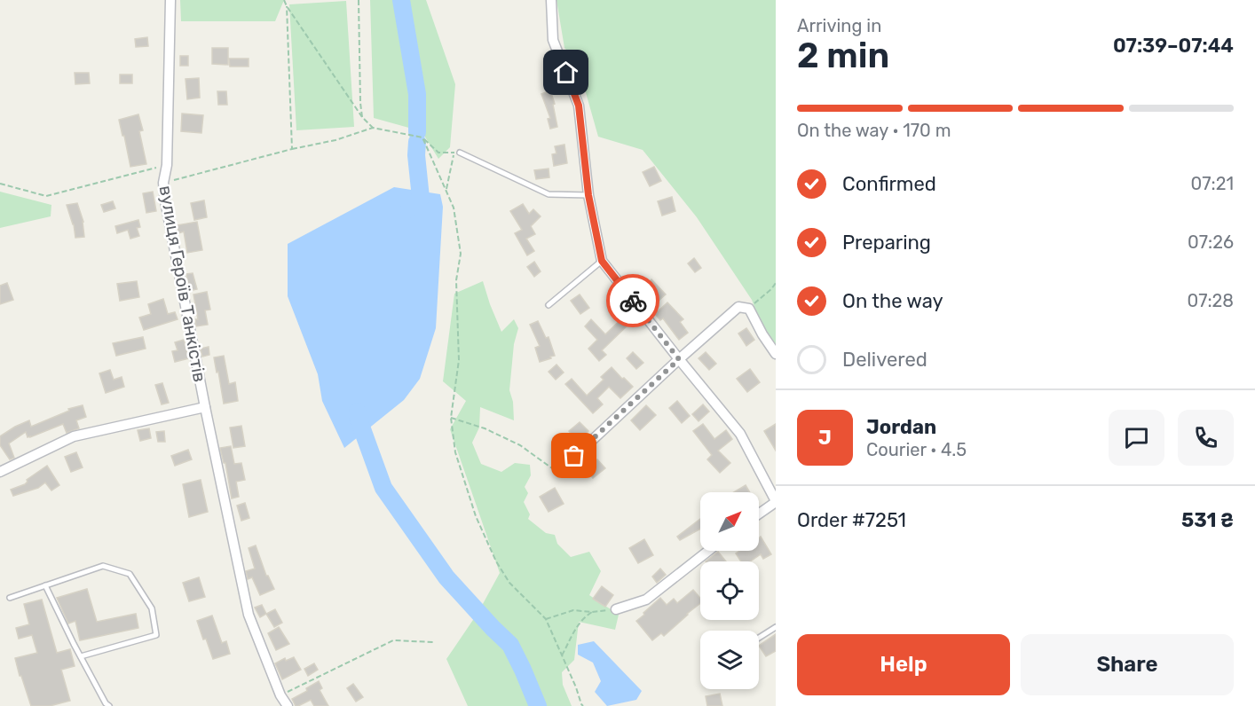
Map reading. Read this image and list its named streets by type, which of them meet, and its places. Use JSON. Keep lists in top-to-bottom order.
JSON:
{
  "streets": {
    "street": ["вулиця Героїв Танкістів"]
  },
  "north": "top right",
  "page": {
    "heading": ["2 min", "Arriving in", "07:39–07:44"],
    "panel": [
      "Jordan",
      "Courier · 4.5",
      "Order #7251",
      "531 ₴"
    ],
    "bar": "On the way · 170 m",
    "list": [
      ["Confirmed", "07:21"],
      ["Preparing", "07:26"],
      ["On the way", "07:28"],
      "Delivered"
    ],
    "round": "J",
    "buttons": ["Help", "Share"]
  }
}
